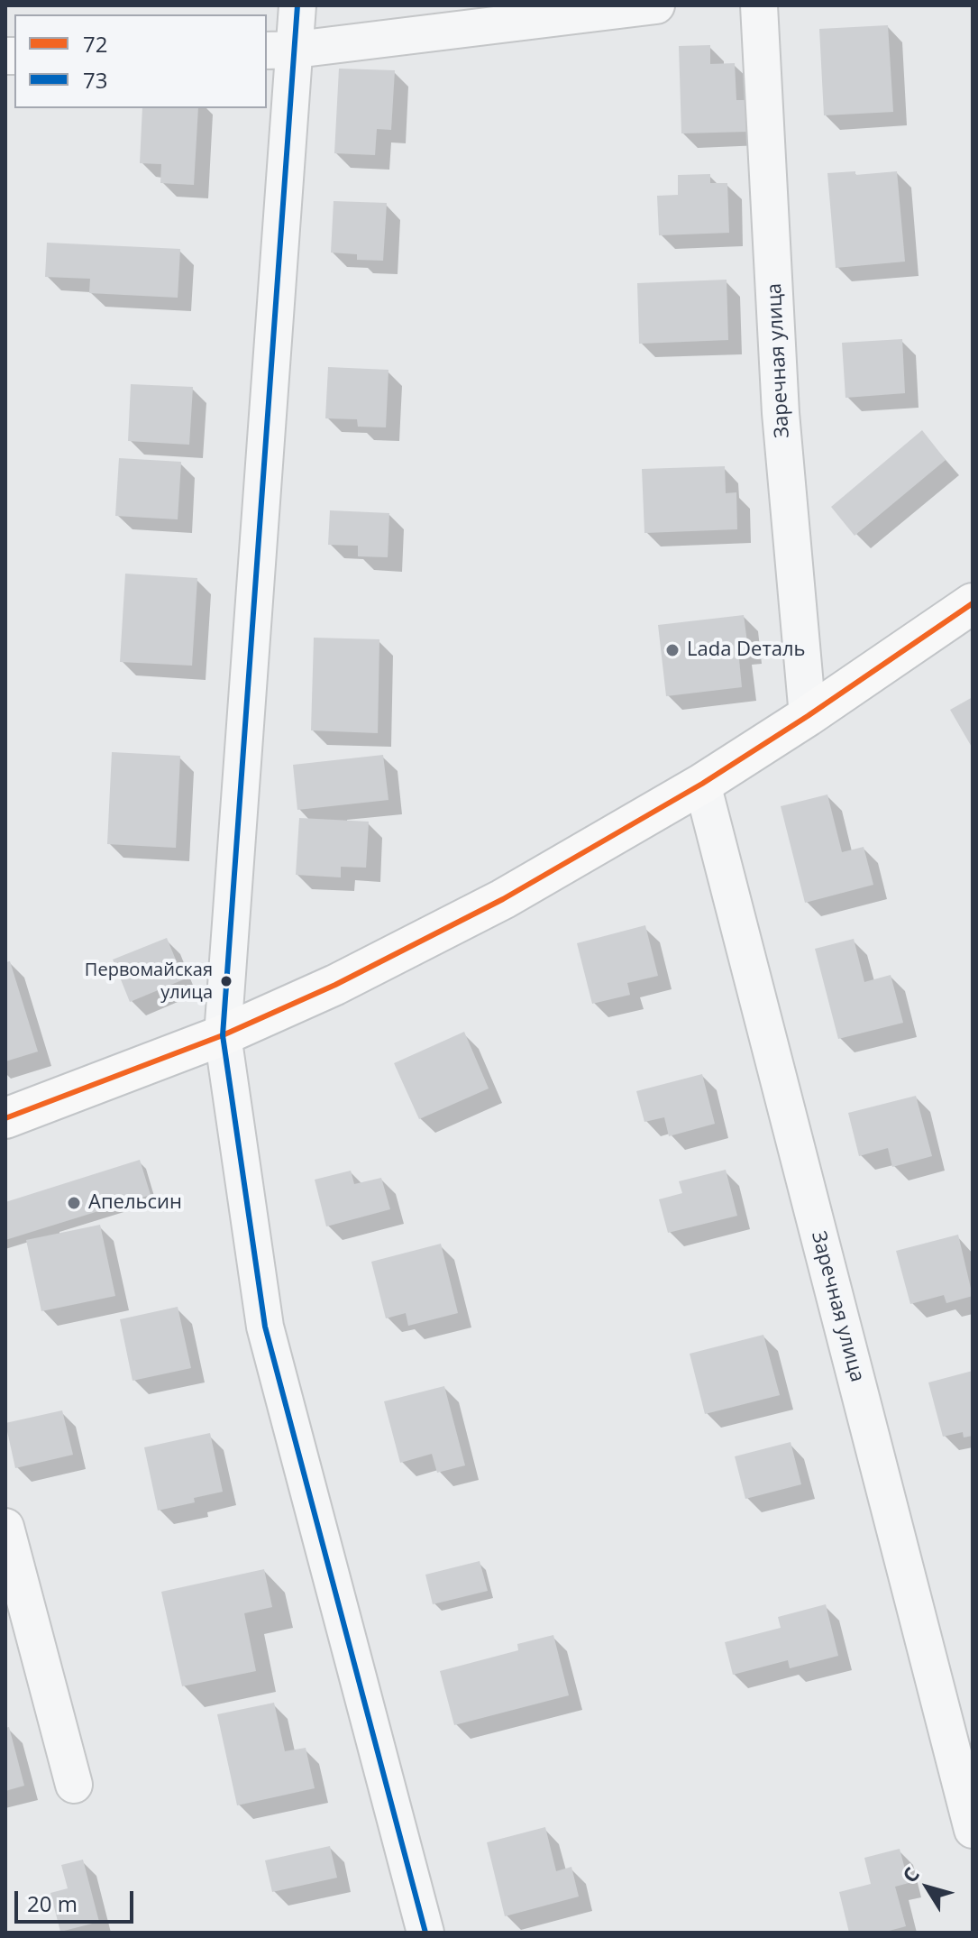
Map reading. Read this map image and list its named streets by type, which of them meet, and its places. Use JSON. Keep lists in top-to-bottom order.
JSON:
{
  "streets": {
    "street": ["Заречная улица"]
  },
  "places": ["Lada Dеталь", "Первомайская улица", "Апельсин"],
  "lines": ["transit line 73", "transit line 72"],
  "legend": ["72", "73"],
  "scale_bar": "20 m",
  "north": "top left"
}
